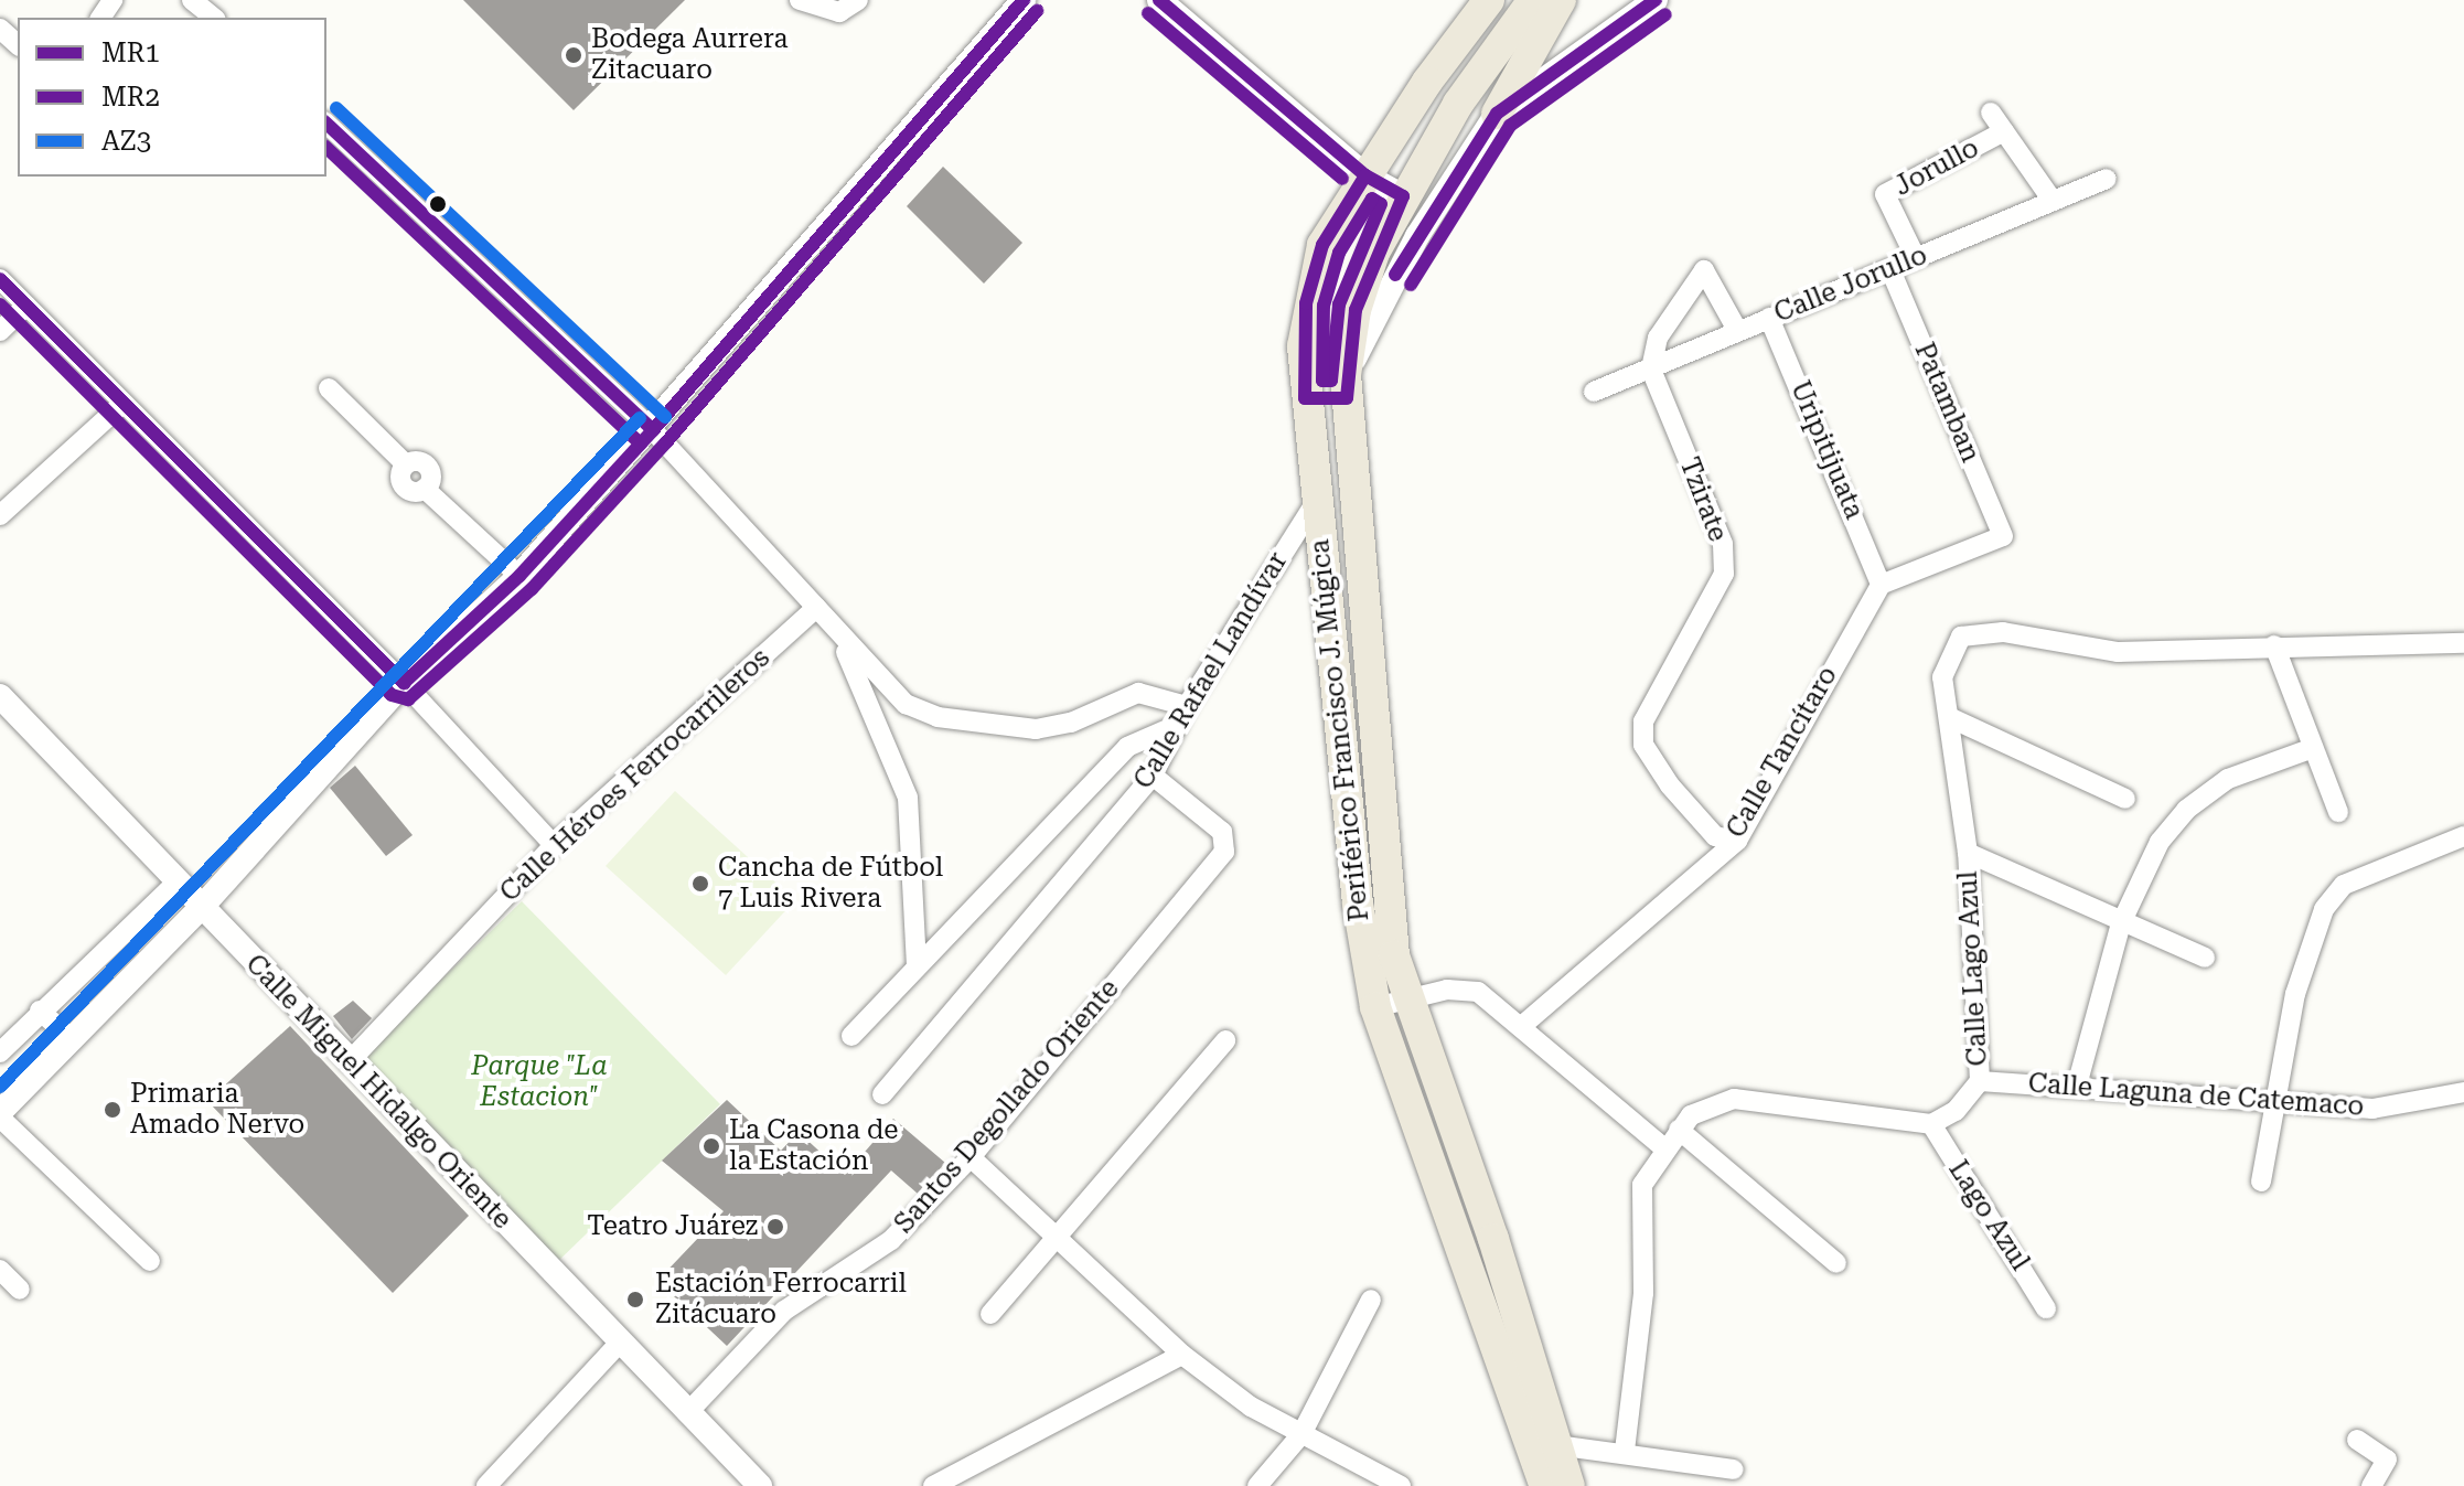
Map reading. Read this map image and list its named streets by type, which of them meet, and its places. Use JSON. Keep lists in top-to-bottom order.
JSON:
{
  "streets": {
    "main road": ["Periférico Francisco J. Múgica"],
    "street": [
      "Jorullo",
      "Calle Jorullo",
      "Patamban",
      "Uripitijuata",
      "Tzirate",
      "Calle Rafael Landívar",
      "Calle Tancítaro",
      "Calle Héroes Ferrocarrileros",
      "Calle Lago Azul",
      "Calle Miguel Hidalgo Oriente",
      "Calle Laguna de Catemaco",
      "Santos Degollado Oriente",
      "Lago Azul"
    ]
  },
  "crossings": [
    ["Jorullo", "Calle Jorullo"],
    ["Calle Jorullo", "Patamban"],
    ["Calle Jorullo", "Uripitijuata"],
    ["Calle Jorullo", "Tzirate"],
    ["Patamban", "Uripitijuata"],
    ["Patamban", "Calle Tancítaro"],
    ["Uripitijuata", "Calle Tancítaro"],
    ["Tzirate", "Calle Tancítaro"],
    ["Calle Rafael Landívar", "Periférico Francisco J. Múgica"],
    ["Calle Rafael Landívar", "Santos Degollado Oriente"],
    ["Calle Héroes Ferrocarrileros", "Calle Miguel Hidalgo Oriente"],
    ["Calle Lago Azul", "Calle Laguna de Catemaco"],
    ["Calle Lago Azul", "Lago Azul"],
    ["Calle Miguel Hidalgo Oriente", "Santos Degollado Oriente"]
  ],
  "parks": ["Parque \"La Estacion\""],
  "places": [
    "Bodega Aurrera Zitacuaro",
    "Cancha de Fútbol 7 Luis Rivera",
    "Primaria Amado Nervo",
    "La Casona de la Estación",
    "Teatro Juárez",
    "Estación Ferrocarril Zitácuaro"
  ],
  "lines": ["transit line MR1", "transit line MR2", "transit line AZ3"],
  "legend": ["MR1", "MR2", "AZ3"]
}
